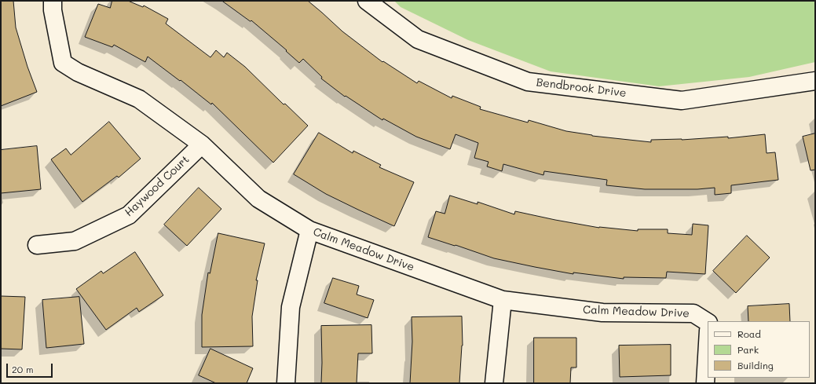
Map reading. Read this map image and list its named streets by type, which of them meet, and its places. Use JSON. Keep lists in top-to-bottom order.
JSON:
{
  "streets": {
    "street": ["Bendbrook Drive", "Haywood Court", "Calm Meadow Drive"]
  },
  "crossings": [
    ["Haywood Court", "Calm Meadow Drive"]
  ],
  "legend": ["Road", "Park", "Building"],
  "scale_bar": "20 m"
}
